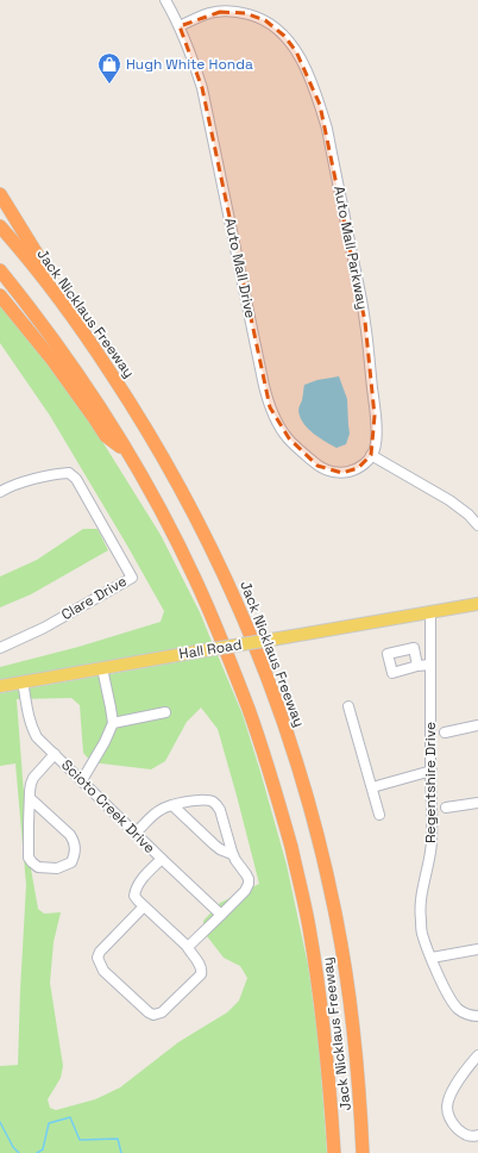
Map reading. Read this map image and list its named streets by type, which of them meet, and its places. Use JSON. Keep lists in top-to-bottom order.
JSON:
{
  "streets": {
    "highway": ["Jack Nicklaus Freeway"],
    "main road": ["Hall Road"],
    "street": [
      "Auto Mall Parkway",
      "Auto Mall Drive",
      "Clare Drive",
      "Regentshire Drive",
      "Scioto Creek Drive"
    ]
  },
  "crossings": [
    ["Auto Mall Parkway", "Auto Mall Drive"],
    ["Hall Road", "Regentshire Drive"],
    ["Hall Road", "Scioto Creek Drive"]
  ],
  "places": {
    "shop": ["Hugh White Honda"]
  }
}
